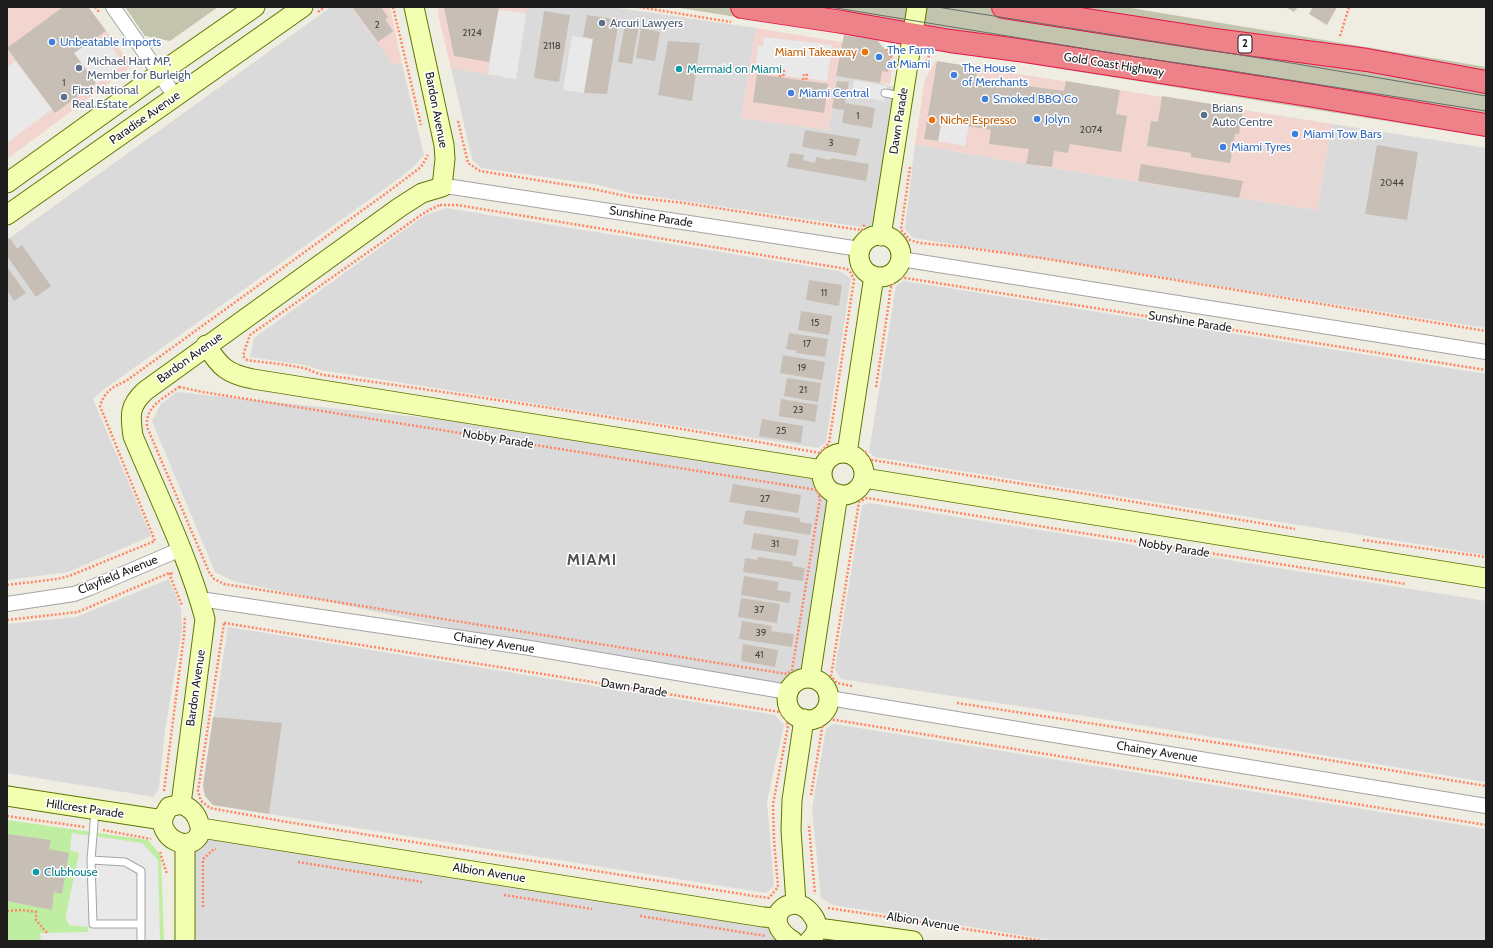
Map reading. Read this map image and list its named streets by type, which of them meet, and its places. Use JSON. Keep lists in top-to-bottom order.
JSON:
{
  "streets": {
    "highway": ["2", "Gold Coast Highway"],
    "street": [
      "Bardon Avenue",
      "Paradise Avenue",
      "Dawn Parade",
      "Sunshine Parade",
      "Nobby Parade",
      "Clayfield Avenue",
      "Chainey Avenue",
      "Hillcrest Parade",
      "Albion Avenue"
    ]
  },
  "crossings": [
    ["Gold Coast Highway", "Dawn Parade"],
    ["Bardon Avenue", "Sunshine Parade"],
    ["Bardon Avenue", "Nobby Parade"],
    ["Bardon Avenue", "Clayfield Avenue"],
    ["Bardon Avenue", "Chainey Avenue"],
    ["Bardon Avenue", "Hillcrest Parade"],
    ["Bardon Avenue", "Albion Avenue"],
    ["Dawn Parade", "Sunshine Parade"],
    ["Nobby Parade", "Chainey Avenue"],
    ["Hillcrest Parade", "Albion Avenue"]
  ],
  "districts": ["MIAMI"],
  "places": [
    "Arcuri Lawyers",
    "Unbeatable Imports",
    "Miami Takeaway",
    "The Farm at Miami",
    "Michael Hart MP, Member for Burleigh",
    "Mermaid on Miami",
    "The House of Merchants",
    "Miami Central",
    "First National Real Estate",
    "Smoked BBQ Co",
    "Brians Auto Centre",
    "Jolyn",
    "Niche Espresso",
    "Miami Tow Bars",
    "Miami Tyres",
    "Clubhouse"
  ],
  "house_numbers": [
    "2",
    "2124",
    "2118",
    "1",
    "1",
    "2074",
    "3",
    "2044",
    "11",
    "15",
    "17",
    "19",
    "21",
    "23",
    "25",
    "27",
    "31",
    "37",
    "39",
    "41"
  ]
}
